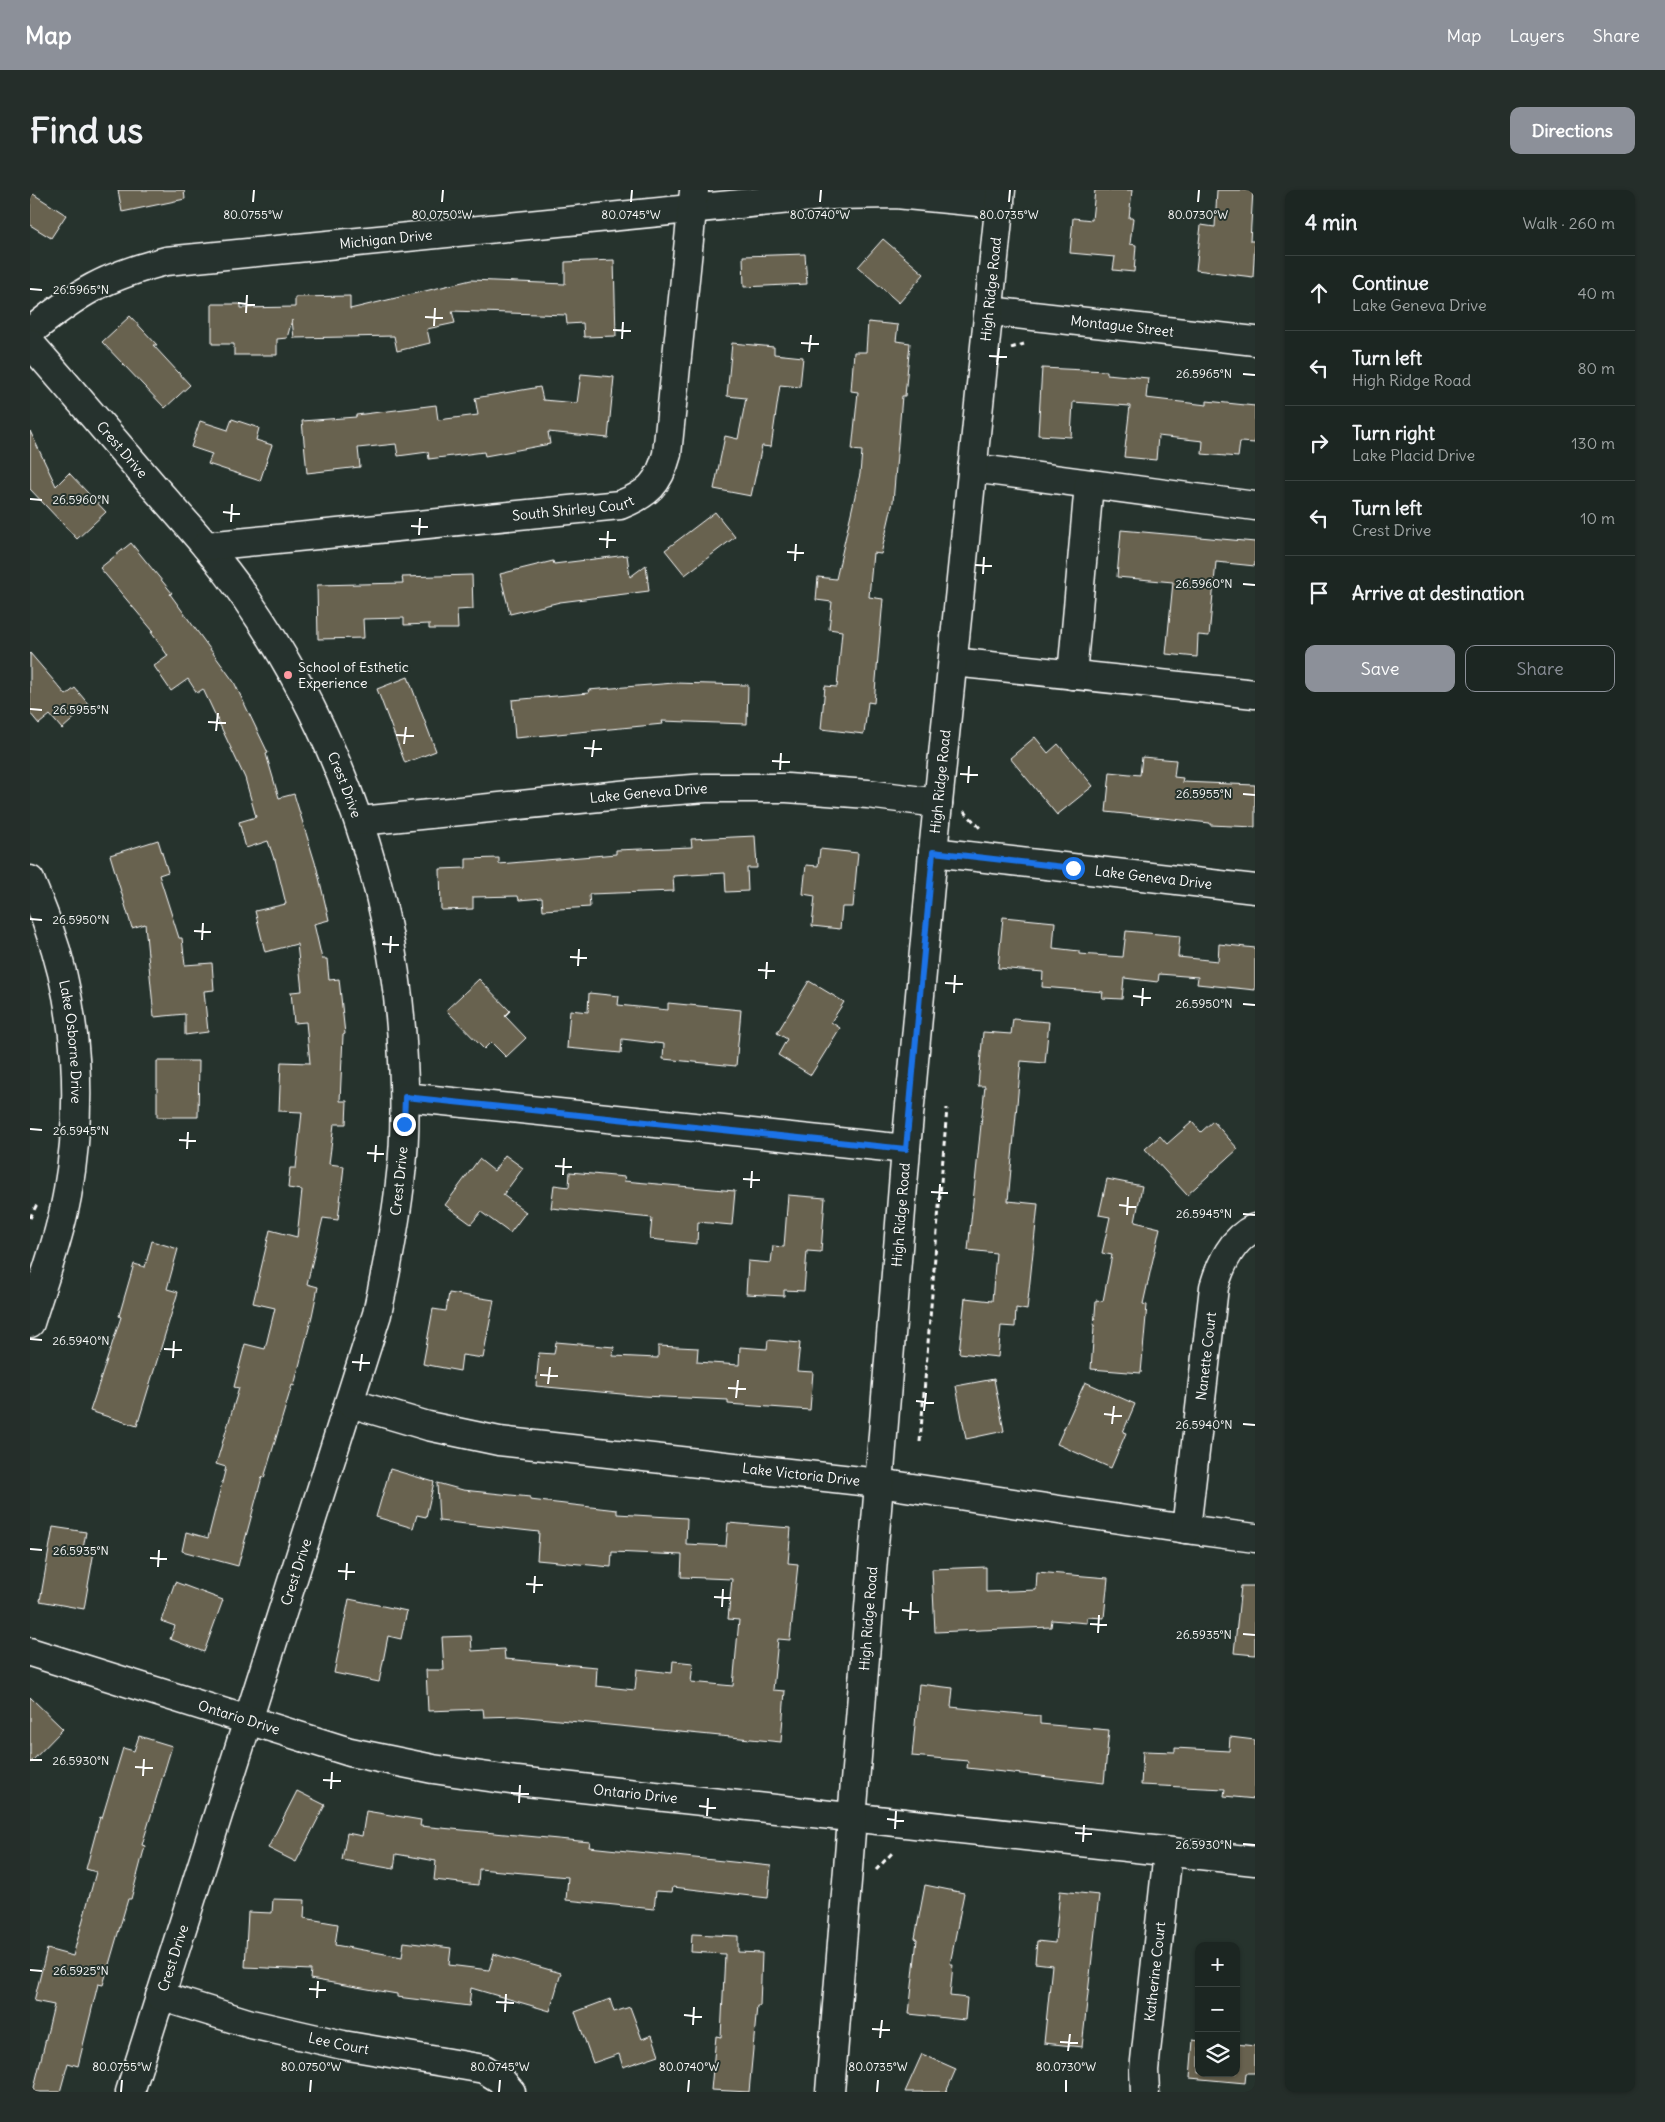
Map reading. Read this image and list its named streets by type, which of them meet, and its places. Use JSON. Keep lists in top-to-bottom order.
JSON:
{
  "streets": {
    "street": [
      "Michigan Drive",
      "High Ridge Road",
      "Montague Street",
      "Crest Drive",
      "South Shirley Court",
      "Lake Geneva Drive",
      "Lake Osborne Drive",
      "Nanette Court",
      "Lake Victoria Drive",
      "Ontario Drive",
      "Katherine Court",
      "Lee Court"
    ]
  },
  "crossings": [
    ["Michigan Drive", "High Ridge Road"],
    ["Michigan Drive", "South Shirley Court"],
    ["High Ridge Road", "Montague Street"],
    ["High Ridge Road", "Lake Geneva Drive"],
    ["High Ridge Road", "Lake Victoria Drive"],
    ["High Ridge Road", "Ontario Drive"],
    ["Crest Drive", "South Shirley Court"],
    ["Crest Drive", "Lake Geneva Drive"],
    ["Crest Drive", "Lake Victoria Drive"],
    ["Crest Drive", "Ontario Drive"],
    ["Crest Drive", "Lee Court"],
    ["Nanette Court", "Lake Victoria Drive"],
    ["Ontario Drive", "Katherine Court"]
  ],
  "places": ["School of Esthetic Experience"],
  "page": {
    "header": "Map",
    "nav": ["Map", "Layers", "Share"],
    "buttons": [
      "Directions",
      ["Save", "Share"]
    ],
    "title": "Find us",
    "heading": ["4 min", "Walk · 260 m"],
    "list": [
      ["Continue", "Lake Geneva Drive", "40 m"],
      ["Turn left", "High Ridge Road", "80 m"],
      ["Turn right", "Lake Placid Drive", "130 m"],
      ["Turn left", "Crest Drive", "10 m"],
      "Arrive at destination"
    ],
    "map_buttons": ["+", "−"]
  },
  "coordinates": [
    "80.0755°W",
    "80.0750°W",
    "80.0745°W",
    "80.0740°W",
    "80.0735°W",
    "80.0730°W",
    "26.5965°N",
    "26.5960°N",
    "26.5955°N",
    "26.5950°N",
    "26.5945°N",
    "26.5940°N",
    "26.5935°N",
    "26.5930°N",
    "26.5925°N"
  ]
}
